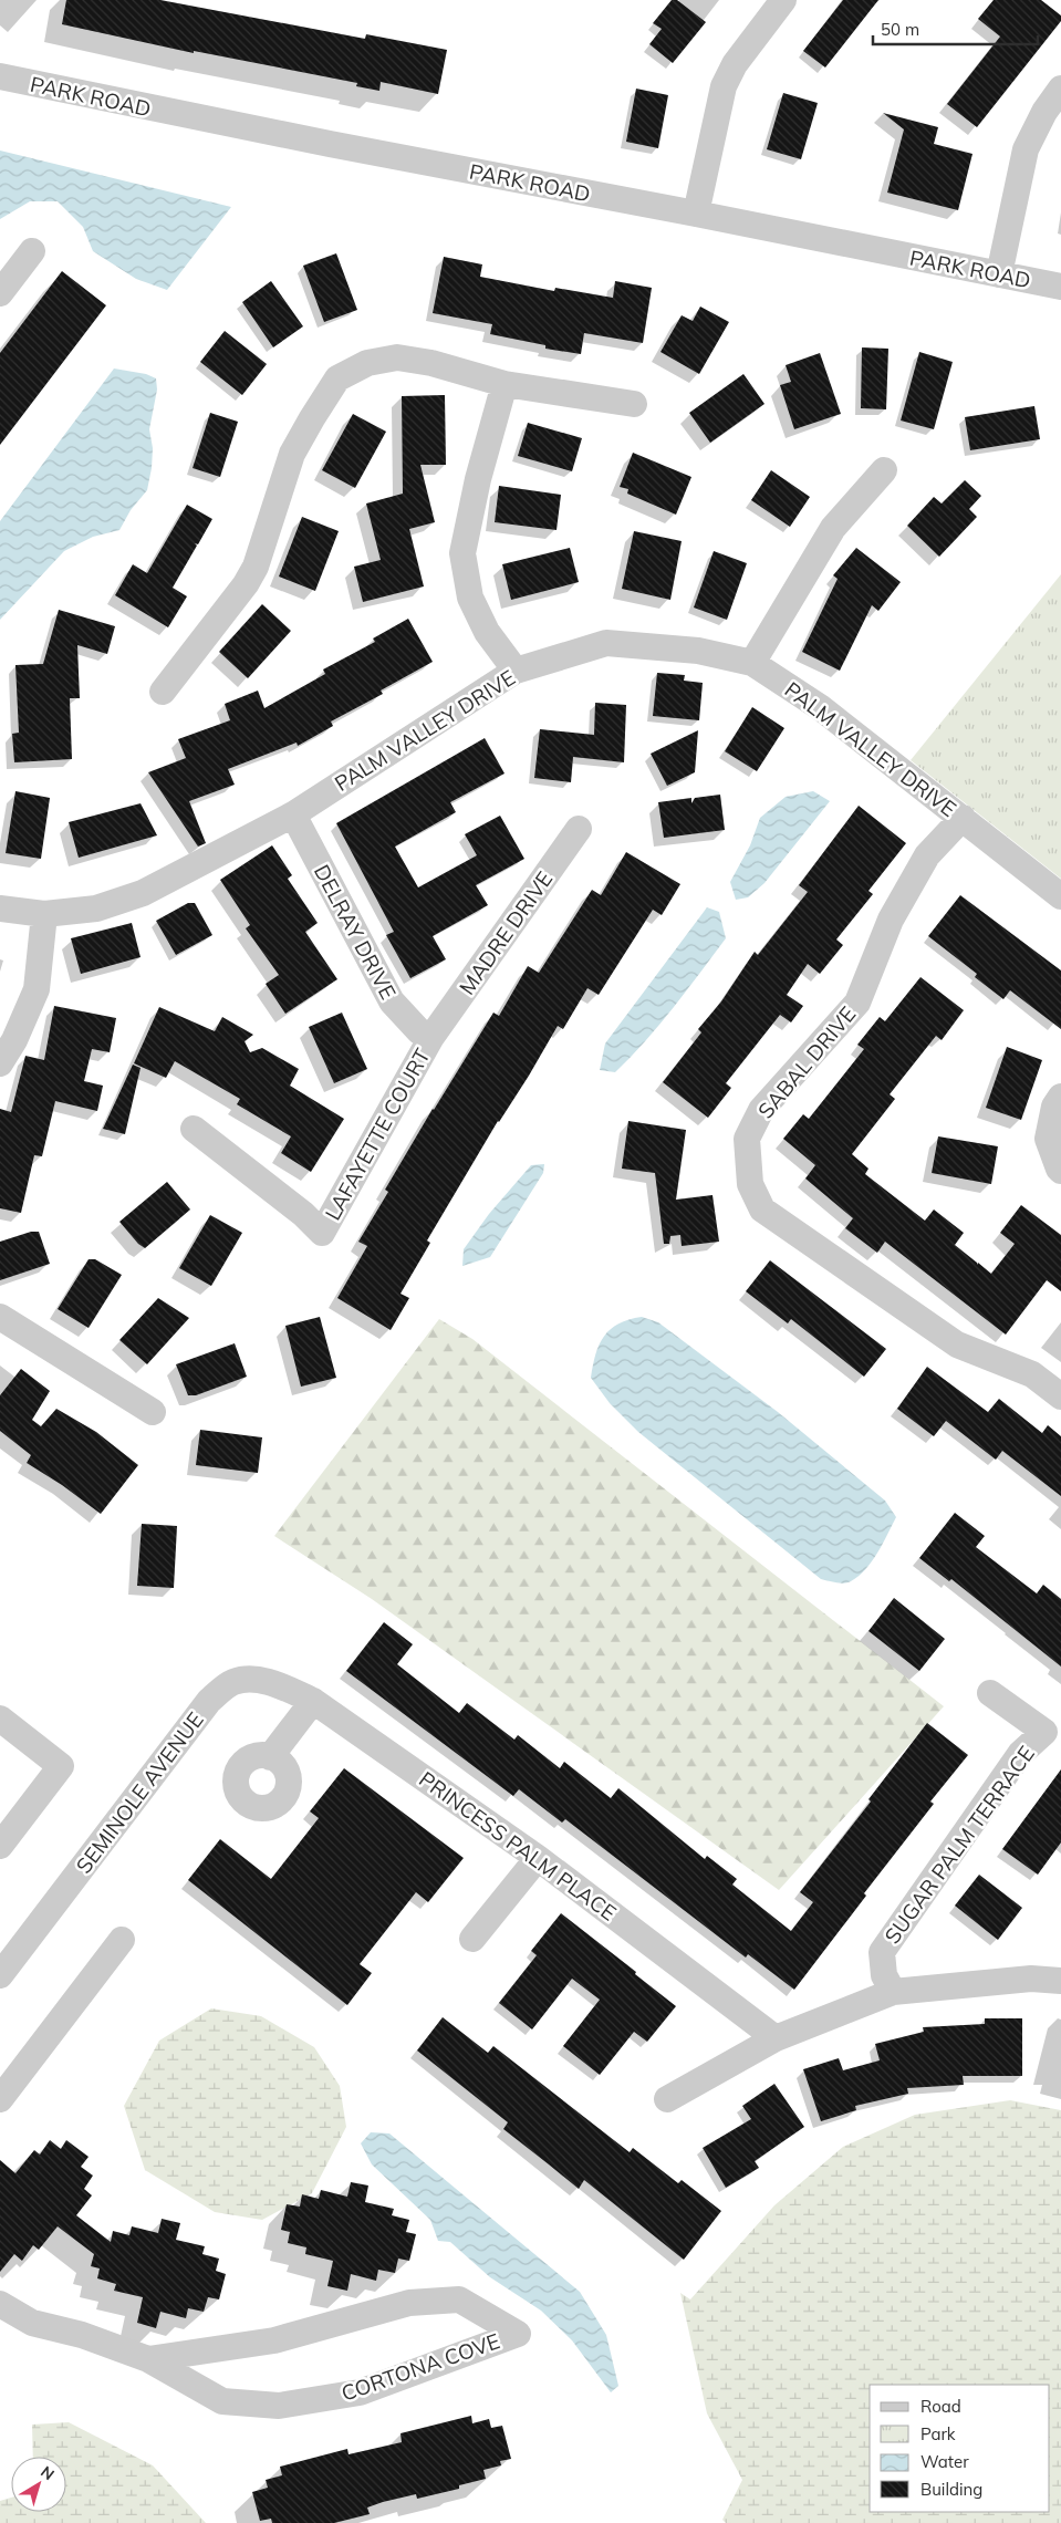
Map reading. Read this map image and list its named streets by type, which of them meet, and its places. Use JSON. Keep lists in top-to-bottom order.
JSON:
{
  "streets": {
    "street": [
      "PARK ROAD",
      "PALM VALLEY DRIVE",
      "DELRAY DRIVE",
      "MADRE DRIVE",
      "SABAL DRIVE",
      "LAFAYETTE COURT",
      "SEMINOLE AVENUE",
      "SUGAR PALM TERRACE",
      "PRINCESS PALM PLACE",
      "CORTONA COVE"
    ]
  },
  "crossings": [
    ["PALM VALLEY DRIVE", "DELRAY DRIVE"],
    ["PALM VALLEY DRIVE", "SABAL DRIVE"],
    ["DELRAY DRIVE", "MADRE DRIVE"],
    ["DELRAY DRIVE", "LAFAYETTE COURT"],
    ["MADRE DRIVE", "LAFAYETTE COURT"],
    ["SEMINOLE AVENUE", "PRINCESS PALM PLACE"]
  ],
  "legend": [
    "Road",
    "Park",
    "Water",
    "Building"
  ],
  "scale_bar": "50 m",
  "north": "top right"
}
